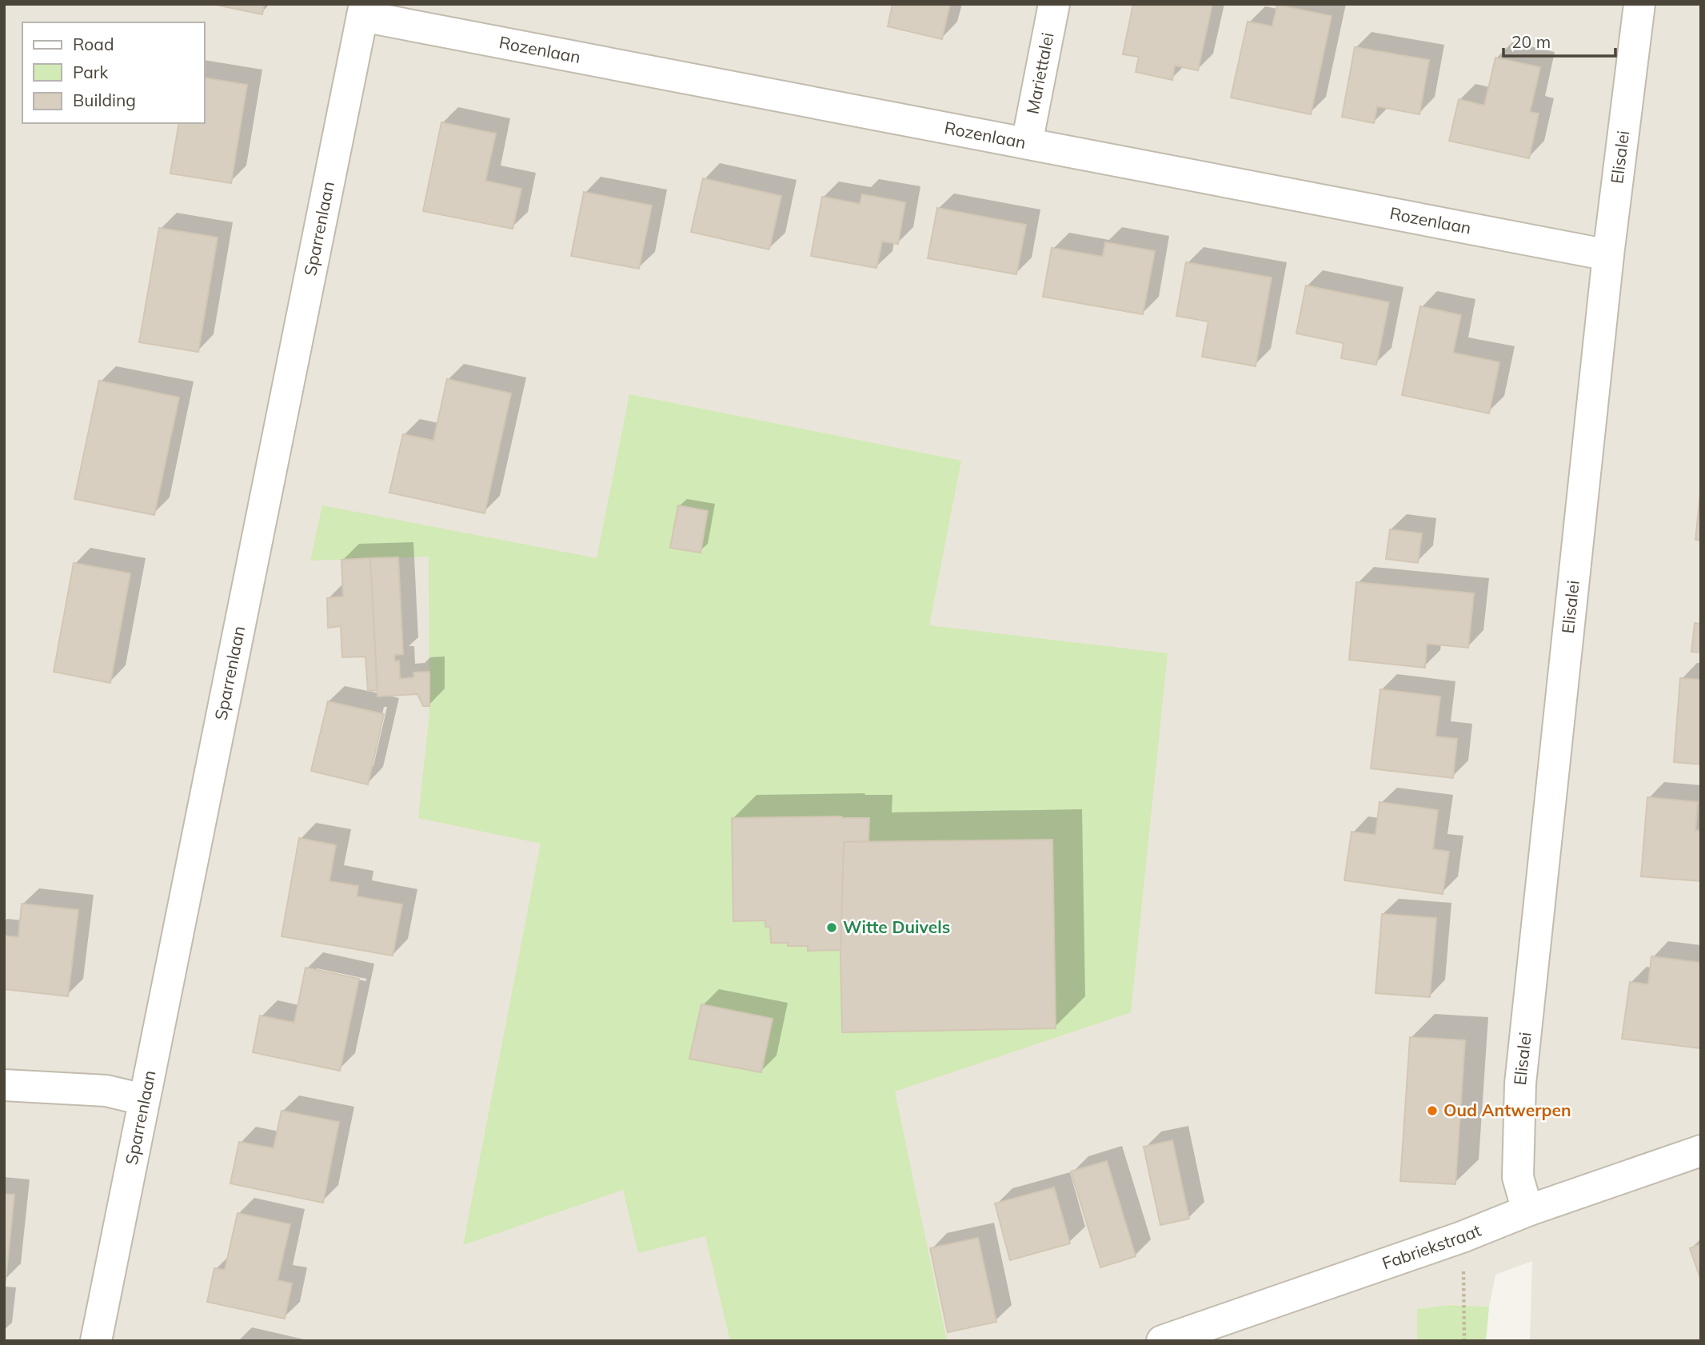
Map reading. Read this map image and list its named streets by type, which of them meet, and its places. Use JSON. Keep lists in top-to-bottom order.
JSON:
{
  "streets": {
    "street": [
      "Rozenlaan",
      "Mariettalei",
      "Elisalei",
      "Sparrenlaan",
      "Fabriekstraat"
    ]
  },
  "crossings": [
    ["Rozenlaan", "Mariettalei"],
    ["Rozenlaan", "Elisalei"],
    ["Rozenlaan", "Sparrenlaan"],
    ["Elisalei", "Fabriekstraat"]
  ],
  "places": ["Witte Duivels", "Oud Antwerpen"],
  "legend": ["Road", "Park", "Building"],
  "scale_bar": "20 m"
}
